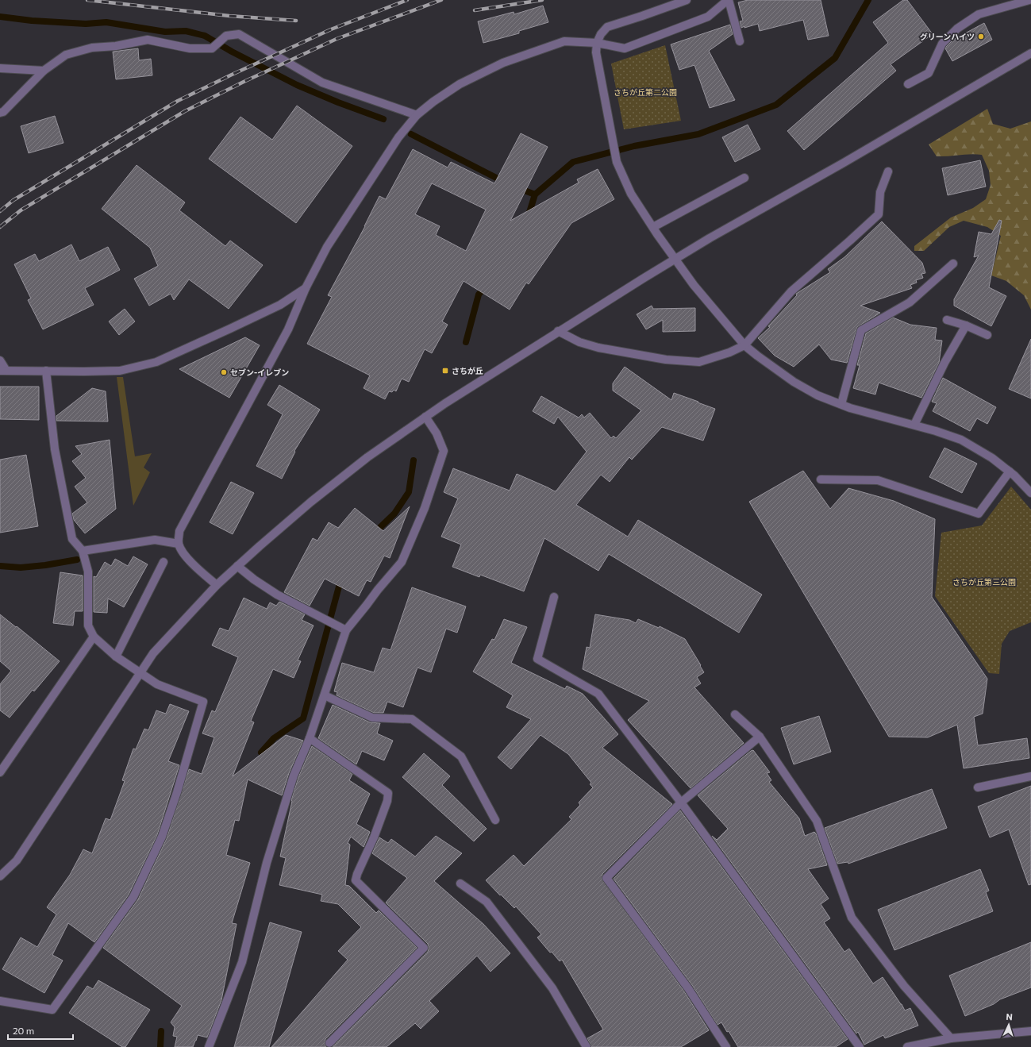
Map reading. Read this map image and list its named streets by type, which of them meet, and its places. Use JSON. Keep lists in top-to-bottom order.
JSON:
{
  "parks": ["さちが丘第二公園", "さちが丘第三公園"],
  "places": {
    "other": ["グリーンハイツ", "セブン-イレブン"],
    "transit": ["さちが丘"]
  },
  "scale_bar": "20 m",
  "north": "top"
}
